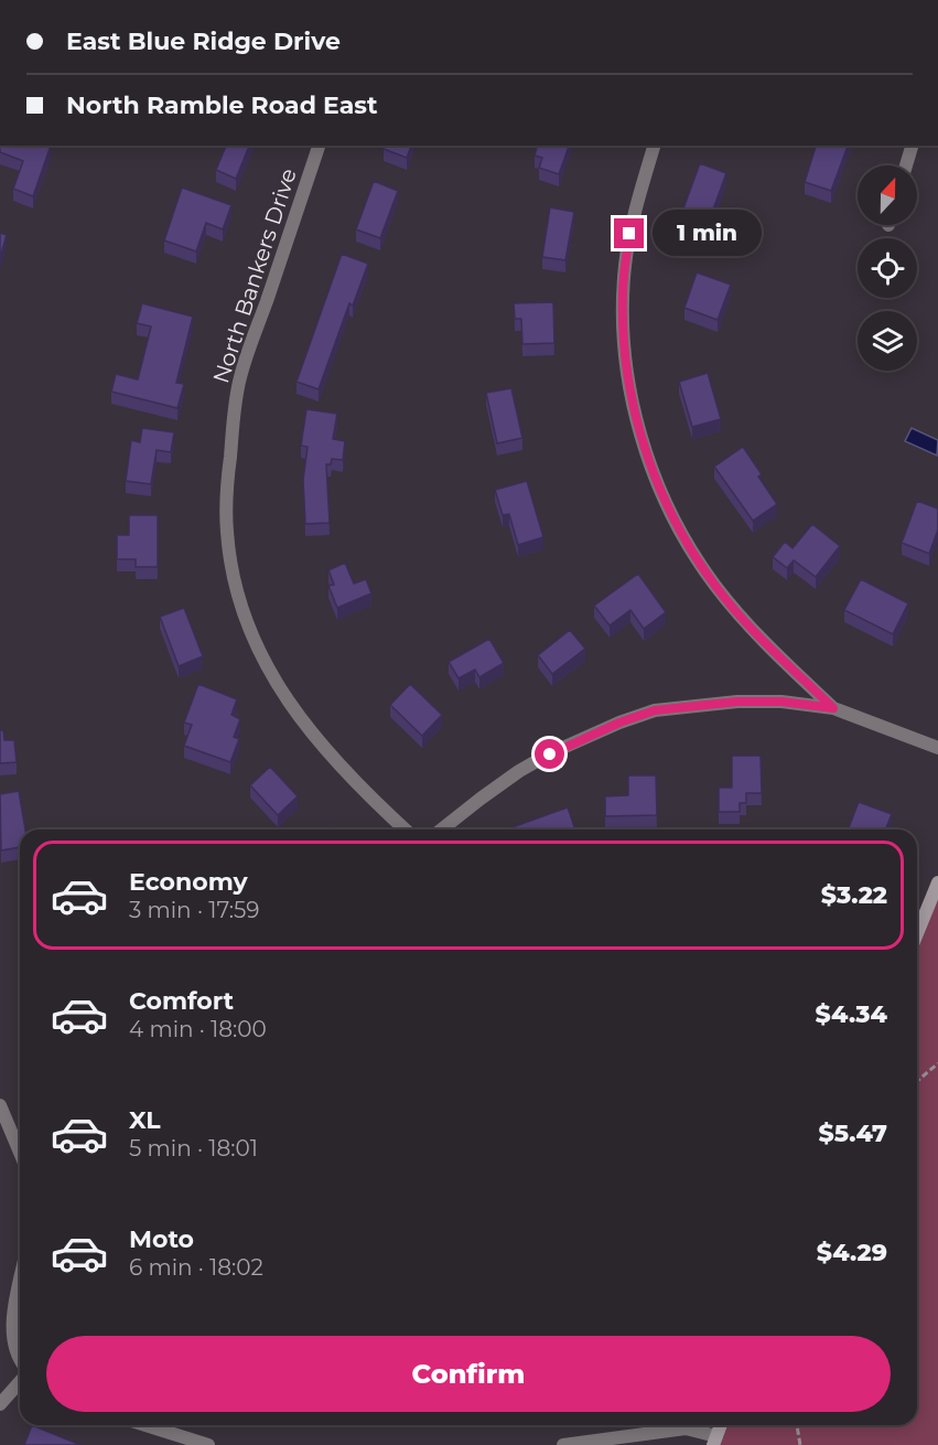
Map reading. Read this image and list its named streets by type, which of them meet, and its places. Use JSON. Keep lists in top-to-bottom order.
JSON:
{
  "streets": {
    "street": ["North Bankers Drive"]
  },
  "north": "top",
  "page": {
    "banner": ["East Blue Ridge Drive", "North Ramble Road East"],
    "bubble": "1 min",
    "list": [
      {
        "name": "Economy",
        "note": "3 min · 17:59",
        "value": "$3.22"
      },
      {
        "name": "Comfort",
        "note": "4 min · 18:00",
        "value": "$4.34"
      },
      {
        "name": "XL",
        "note": "5 min · 18:01",
        "value": "$5.47"
      },
      {
        "name": "Moto",
        "note": "6 min · 18:02",
        "value": "$4.29"
      }
    ],
    "buttons": "Confirm"
  }
}
